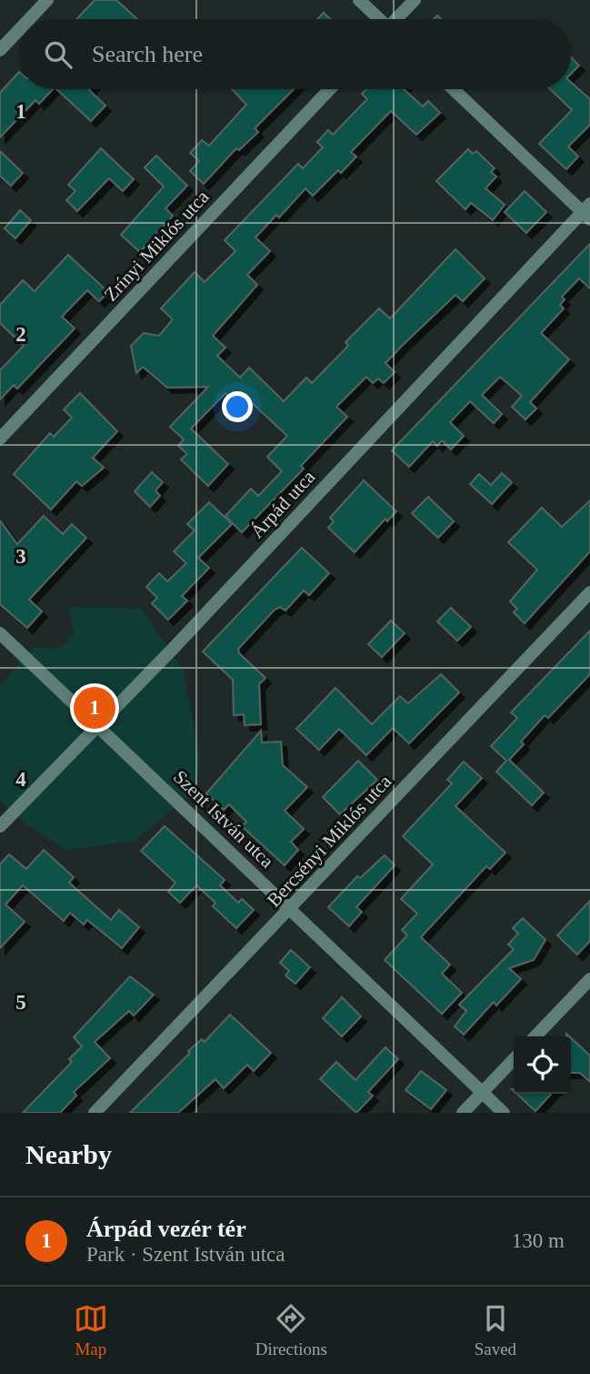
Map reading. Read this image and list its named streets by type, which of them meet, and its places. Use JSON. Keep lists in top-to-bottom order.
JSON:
{
  "streets": {
    "street": [
      "Zrínyi Miklós utca",
      "Árpád utca",
      "Szent István utca",
      "Bercsényi Miklós utca"
    ]
  },
  "crossings": [
    ["Árpád utca", "Szent István utca"],
    ["Szent István utca", "Bercsényi Miklós utca"]
  ],
  "page": {
    "search": "Search here",
    "pins": "1",
    "heading": "Nearby",
    "list": [
      {
        "mark": "1",
        "name": "Árpád vezér tér",
        "note": "Park · Szent István utca",
        "value": "130 m"
      }
    ],
    "nav": ["Map", "Directions", "Saved"]
  },
  "grid": {
    "rows": [
      "1",
      "2",
      "3",
      "4",
      "5"
    ]
  }
}
